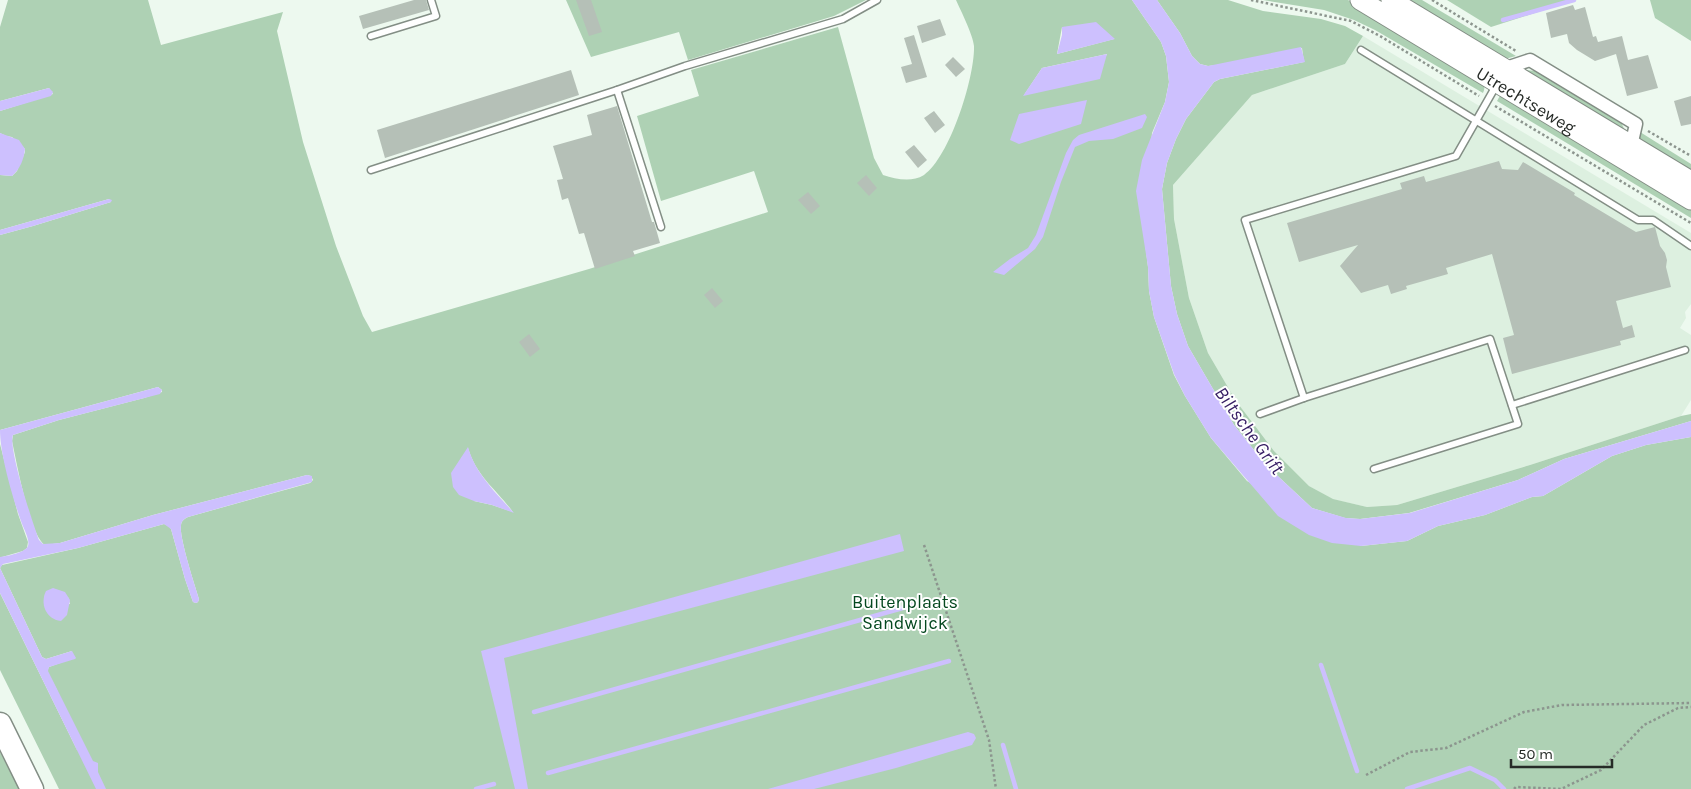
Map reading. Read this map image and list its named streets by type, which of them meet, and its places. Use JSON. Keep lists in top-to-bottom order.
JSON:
{
  "streets": {
    "main road": ["Utrechtseweg"]
  },
  "water": ["Biltsche Grift"],
  "parks": ["Buitenplaats Sandwijck"],
  "scale_bar": "50 m"
}
